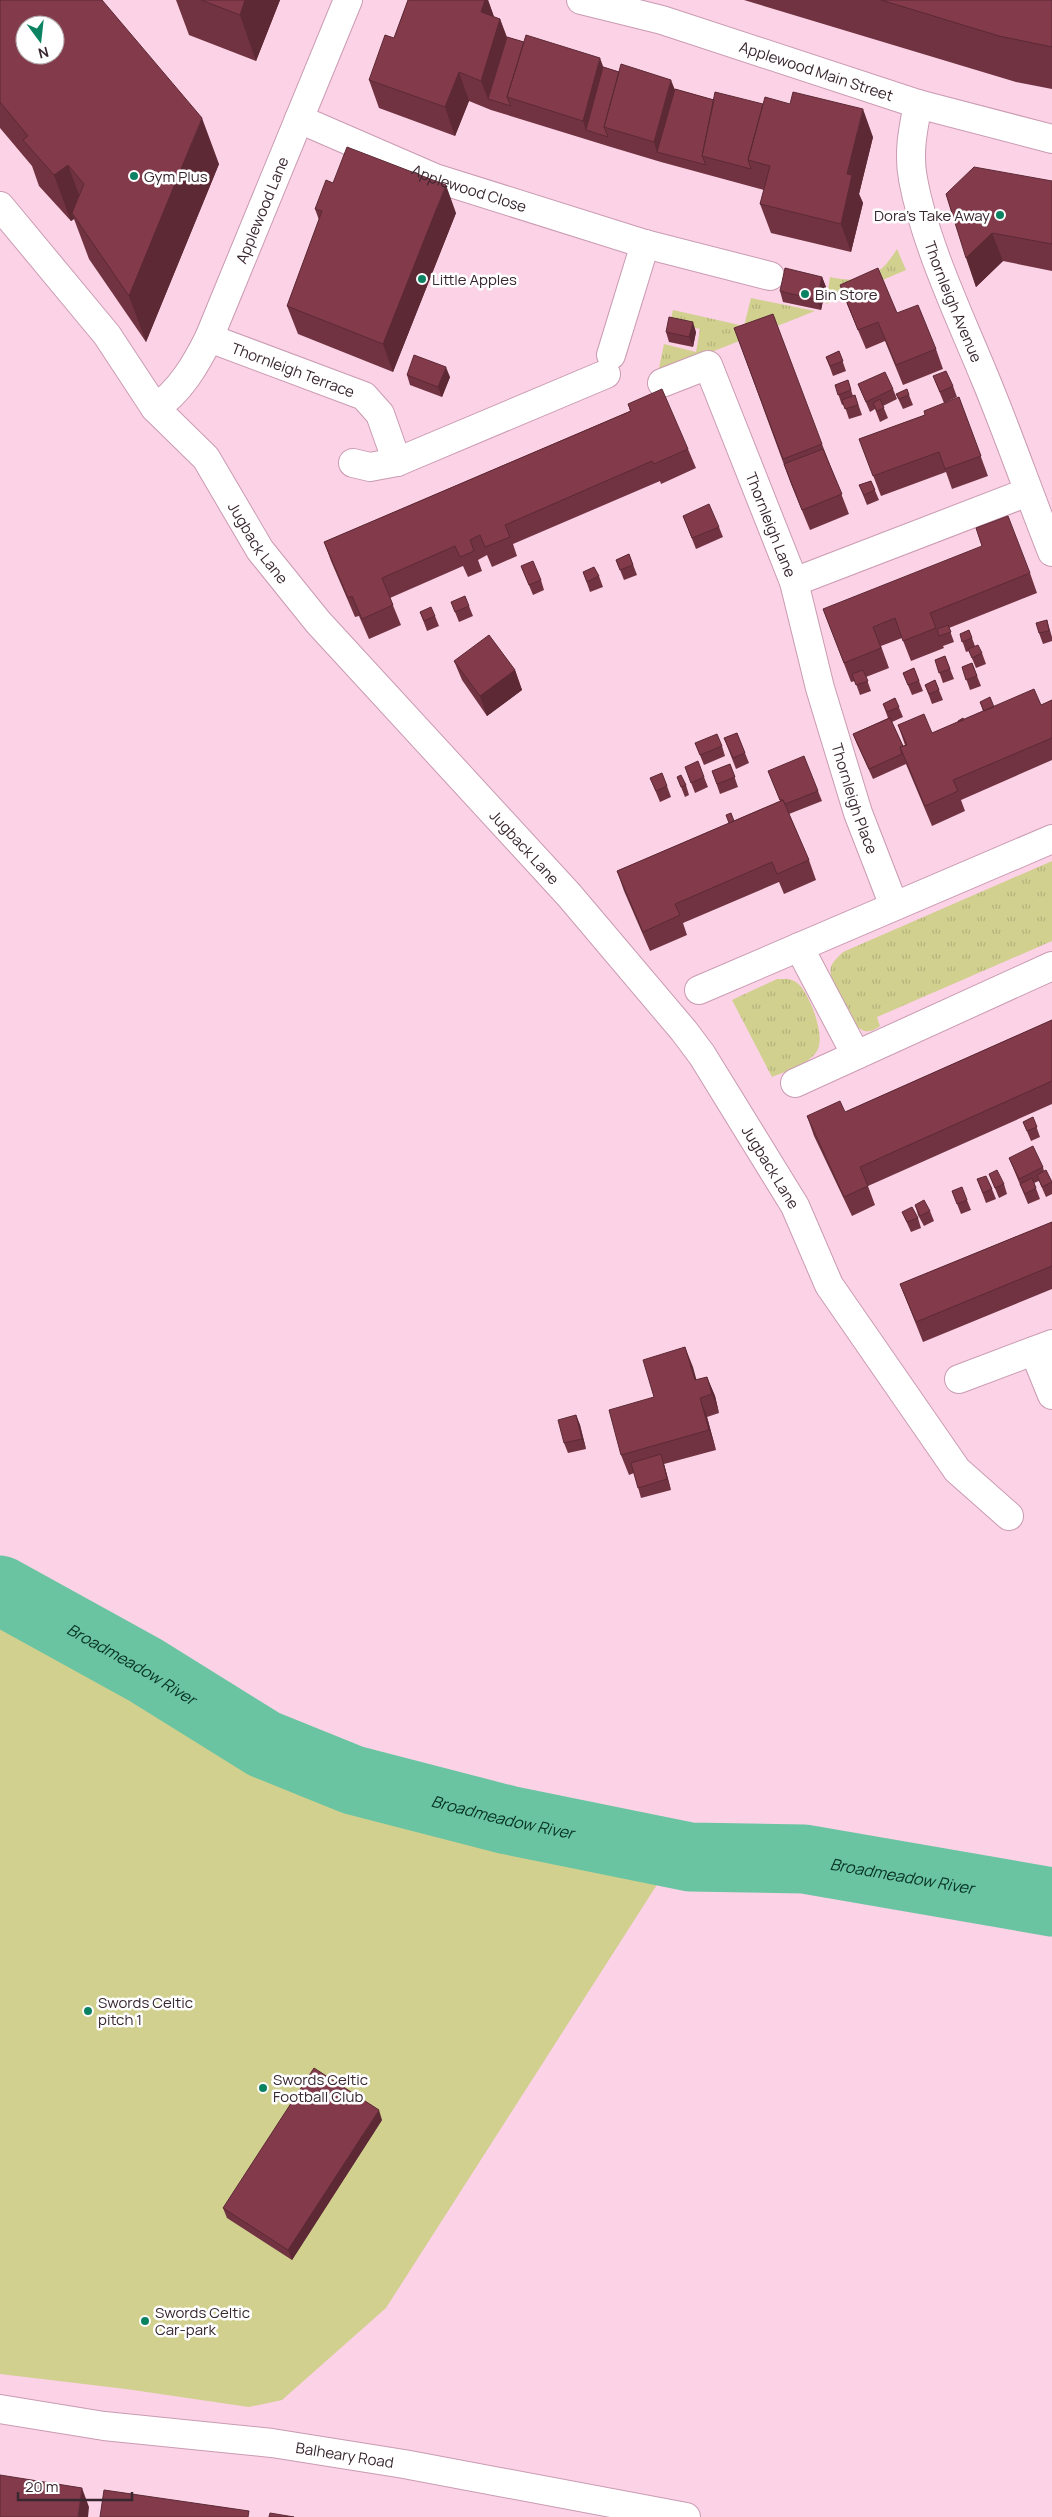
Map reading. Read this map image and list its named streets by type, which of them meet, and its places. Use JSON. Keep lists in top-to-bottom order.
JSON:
{
  "streets": {
    "street": [
      "Applewood Main Street",
      "Applewood Close",
      "Applewood Lane",
      "Thornleigh Avenue",
      "Thornleigh Terrace",
      "Thornleigh Lane",
      "Jugback Lane",
      "Thornleigh Place",
      "Balheary Road"
    ]
  },
  "crossings": [
    ["Applewood Main Street", "Thornleigh Avenue"],
    ["Applewood Close", "Applewood Lane"],
    ["Applewood Lane", "Thornleigh Terrace"],
    ["Applewood Lane", "Jugback Lane"],
    ["Thornleigh Avenue", "Thornleigh Lane"],
    ["Thornleigh Lane", "Thornleigh Place"]
  ],
  "water": ["Broadmeadow River"],
  "places": [
    "Gym Plus",
    "Dora's Take Away",
    "Little Apples",
    "Bin Store",
    "Swords Celtic pitch 1",
    "Swords Celtic Football Club",
    "Swords Celtic Car-park"
  ],
  "scale_bar": "20 m",
  "north": "bottom"
}
